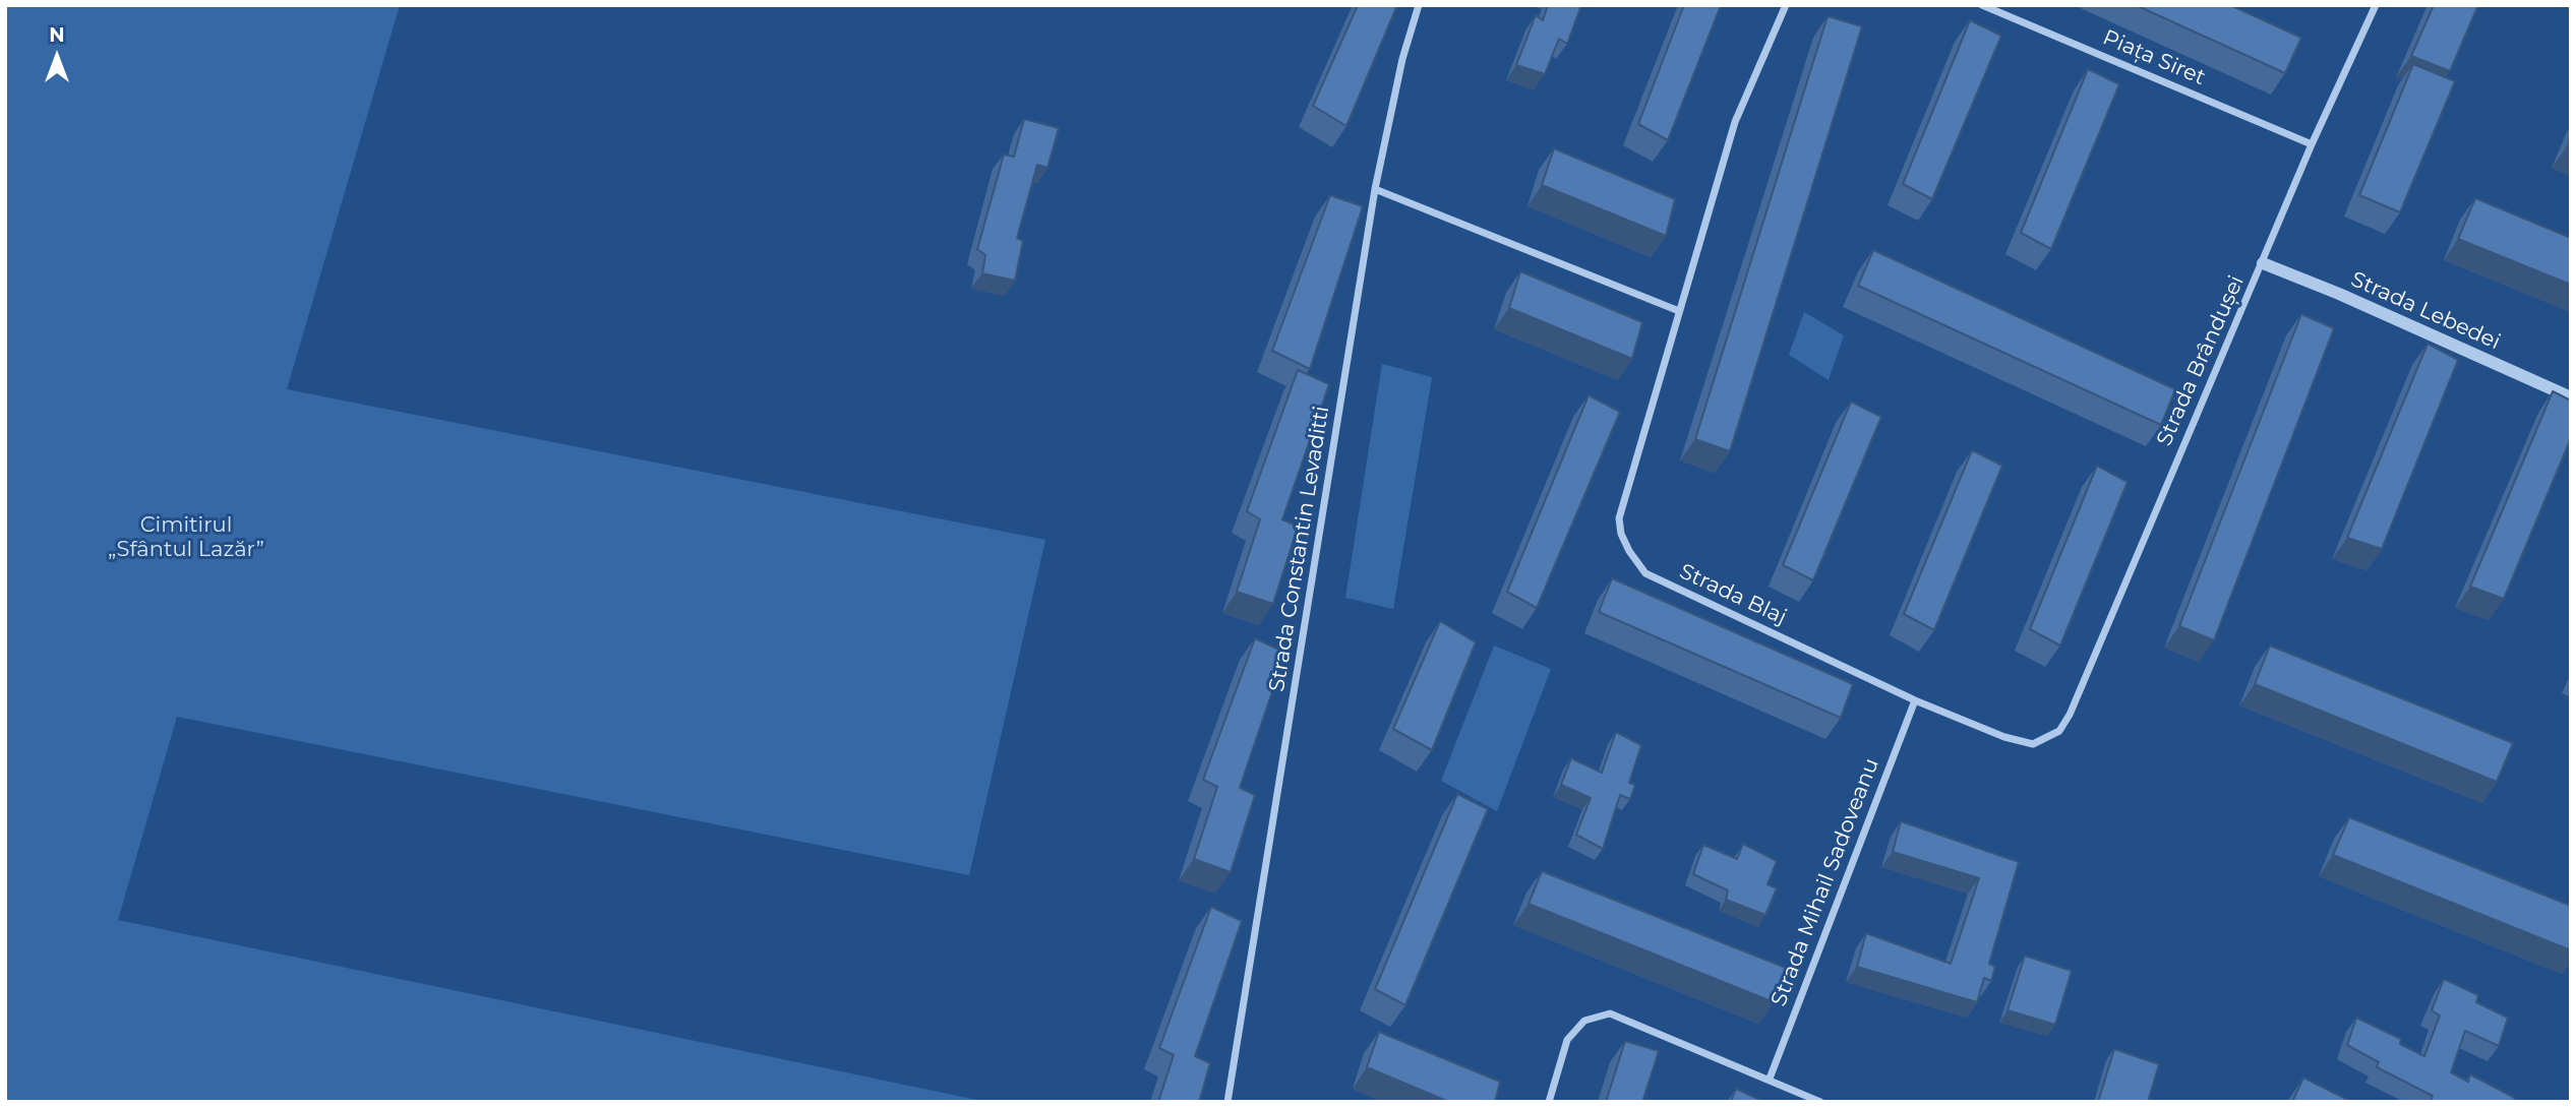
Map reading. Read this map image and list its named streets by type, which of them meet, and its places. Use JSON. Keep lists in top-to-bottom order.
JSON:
{
  "streets": {
    "street": [
      "Piața Siret",
      "Strada Lebedei",
      "Strada Brândușei",
      "Strada Constantin Levaditti",
      "Strada Blaj",
      "Strada Mihail Sadoveanu"
    ]
  },
  "crossings": [
    ["Piața Siret", "Strada Brândușei"],
    ["Strada Lebedei", "Strada Brândușei"],
    ["Strada Brândușei", "Strada Blaj"],
    ["Strada Blaj", "Strada Mihail Sadoveanu"]
  ],
  "parks": ["Cimitirul „Sfântul Lazăr”"],
  "north": "top"
}
